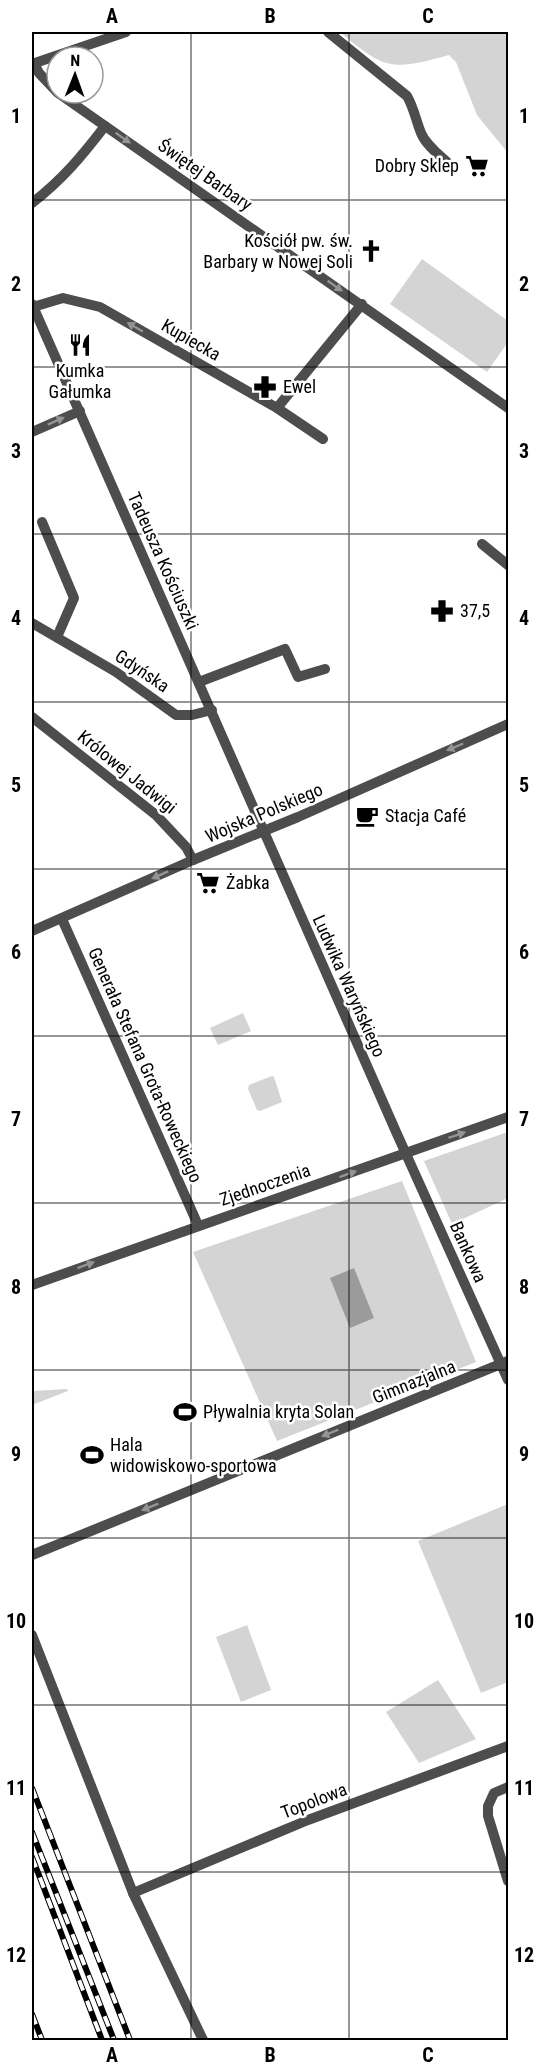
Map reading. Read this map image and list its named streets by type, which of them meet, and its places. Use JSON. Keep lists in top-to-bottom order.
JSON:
{
  "streets": {
    "street": [
      "Świętej Barbary",
      "Kupiecka",
      "Tadeusza Kościuszki",
      "Gdyńska",
      "Królowej Jadwigi",
      "Wojska Polskiego",
      "Ludwika Waryńskiego",
      "Generała Stefana Grota-Roweckiego",
      "Zjednoczenia",
      "Bankowa",
      "Gimnazjalna",
      "Topolowa"
    ]
  },
  "crossings": [
    ["Kupiecka", "Tadeusza Kościuszki"],
    ["Tadeusza Kościuszki", "Gdyńska"],
    ["Tadeusza Kościuszki", "Wojska Polskiego"],
    ["Tadeusza Kościuszki", "Ludwika Waryńskiego"],
    ["Królowej Jadwigi", "Wojska Polskiego"],
    ["Wojska Polskiego", "Ludwika Waryńskiego"],
    ["Wojska Polskiego", "Generała Stefana Grota-Roweckiego"],
    ["Ludwika Waryńskiego", "Zjednoczenia"],
    ["Ludwika Waryńskiego", "Bankowa"],
    ["Generała Stefana Grota-Roweckiego", "Zjednoczenia"],
    ["Zjednoczenia", "Bankowa"],
    ["Bankowa", "Gimnazjalna"]
  ],
  "one_way": [
    "Świętej Barbary",
    "Kupiecka",
    "Wojska Polskiego",
    "Zjednoczenia",
    "Gimnazjalna"
  ],
  "places": {
    "supermarket": ["Dobry Sklep", "Żabka"],
    "church": ["Kościół pw. św. Barbary w Nowej Soli"],
    "restaurant": ["Kumka Gałumka"],
    "pharmacy": ["Ewel", "37,5"],
    "cafe": ["Stacja Café"],
    "sports": ["Pływalnia kryta Solan", "Hala widowiskowo-sportowa"]
  },
  "north": "top",
  "grid": {
    "columns": ["A", "B", "C"],
    "rows": [
      "1",
      "2",
      "3",
      "4",
      "5",
      "6",
      "7",
      "8",
      "9",
      "10",
      "11",
      "12"
    ]
  }
}
